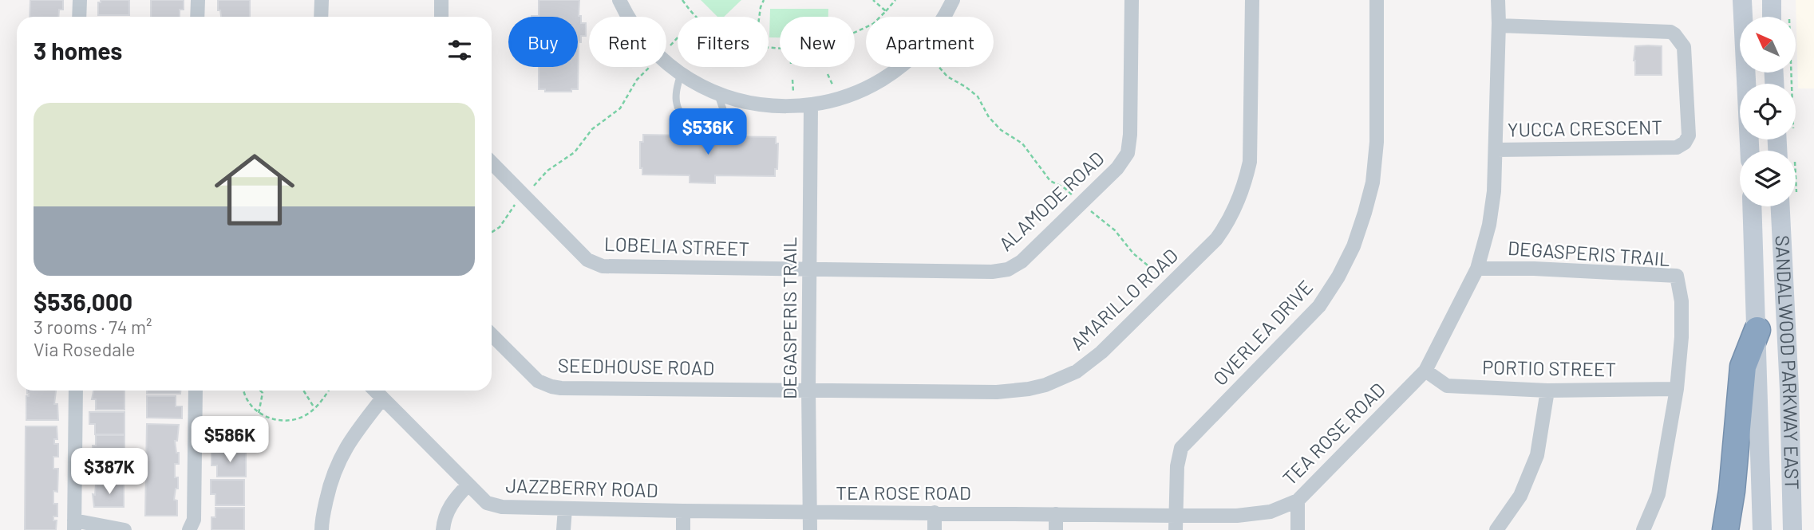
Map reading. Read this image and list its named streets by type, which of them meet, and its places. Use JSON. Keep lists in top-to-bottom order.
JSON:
{
  "streets": {
    "main road": ["SANDALWOOD PARKWAY EAST"],
    "street": [
      "YUCCA CRESCENT",
      "ALAMODE ROAD",
      "LOBELIA STREET",
      "DEGASPERIS TRAIL",
      "AMARILLO ROAD",
      "OVERLEA DRIVE",
      "SEEDHOUSE ROAD",
      "PORTIO STREET",
      "TEA ROSE ROAD",
      "JAZZBERRY ROAD"
    ]
  },
  "crossings": [
    ["YUCCA CRESCENT", "TEA ROSE ROAD"],
    ["ALAMODE ROAD", "LOBELIA STREET"],
    ["ALAMODE ROAD", "DEGASPERIS TRAIL"],
    ["LOBELIA STREET", "DEGASPERIS TRAIL"],
    ["DEGASPERIS TRAIL", "AMARILLO ROAD"],
    ["DEGASPERIS TRAIL", "SEEDHOUSE ROAD"],
    ["DEGASPERIS TRAIL", "PORTIO STREET"],
    ["DEGASPERIS TRAIL", "TEA ROSE ROAD"],
    ["DEGASPERIS TRAIL", "JAZZBERRY ROAD"],
    ["AMARILLO ROAD", "SEEDHOUSE ROAD"],
    ["OVERLEA DRIVE", "TEA ROSE ROAD"],
    ["PORTIO STREET", "TEA ROSE ROAD"],
    ["TEA ROSE ROAD", "JAZZBERRY ROAD"]
  ],
  "north": "top left",
  "page": {
    "chip": [
      "Buy",
      "Rent",
      "Filters",
      "New",
      "Apartment"
    ],
    "heading": "3 homes",
    "list": [
      {
        "name": "$536,000",
        "note": "3 rooms · 74 m² · Via Rosedale"
      }
    ],
    "price": ["$536K", "$586K", "$387K"]
  }
}
